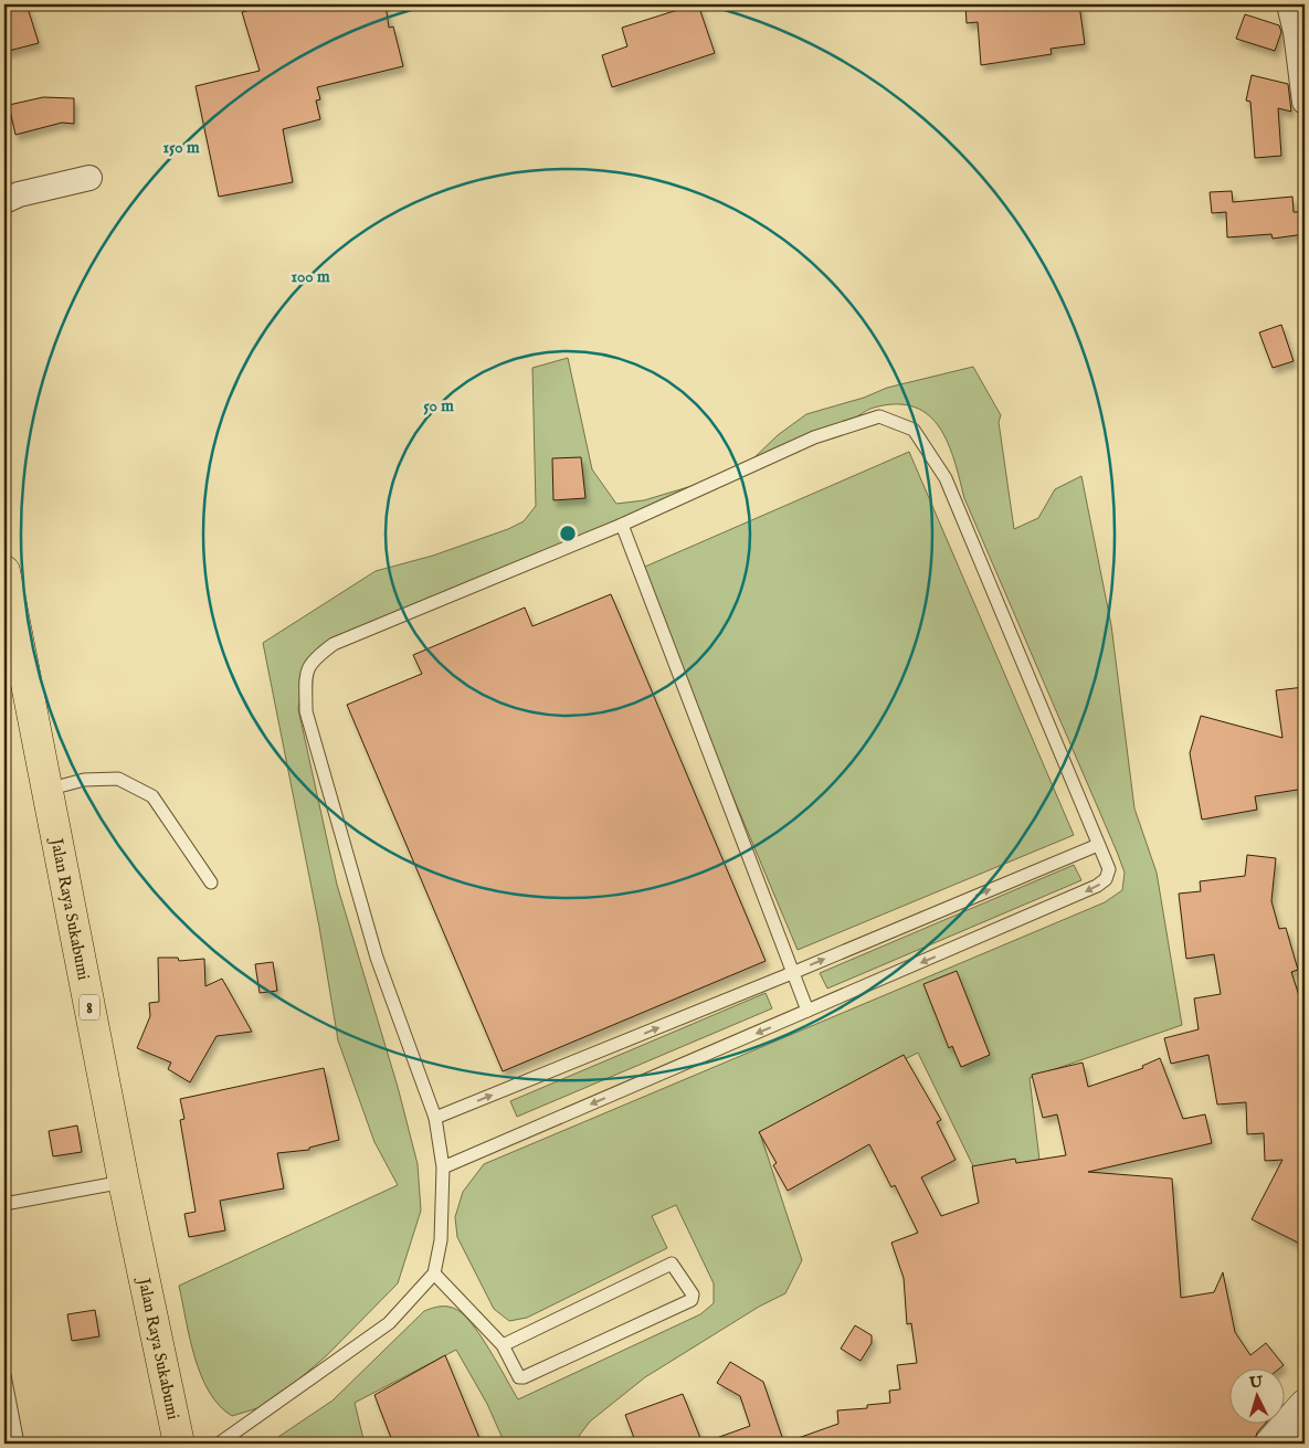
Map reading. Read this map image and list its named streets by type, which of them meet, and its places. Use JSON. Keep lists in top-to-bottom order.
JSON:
{
  "streets": {
    "highway": ["Jalan Raya Sukabumi", "8"]
  },
  "north": "top",
  "rings": ["150 m", "100 m", "50 m"]
}
